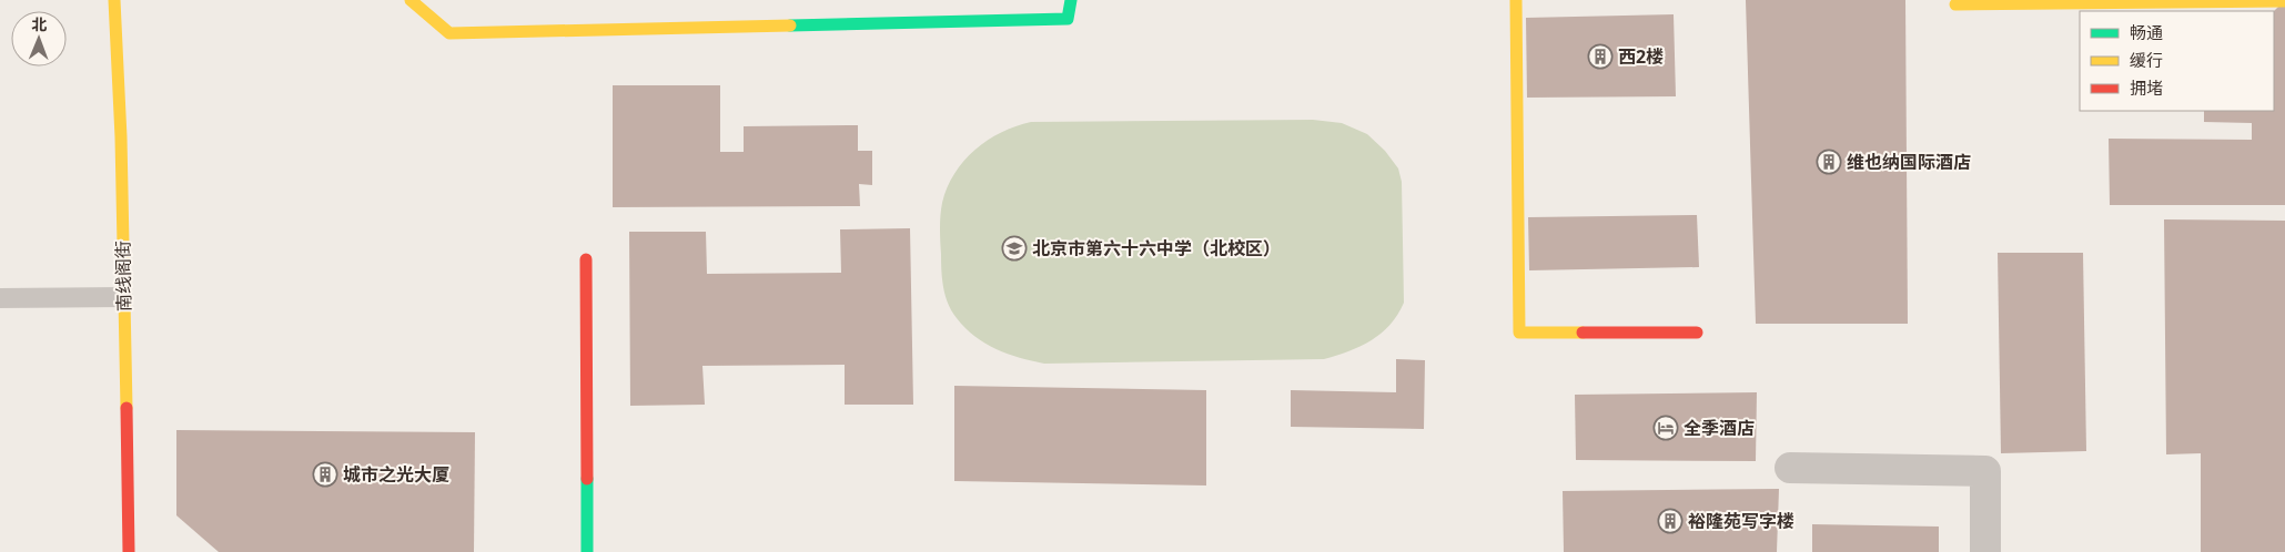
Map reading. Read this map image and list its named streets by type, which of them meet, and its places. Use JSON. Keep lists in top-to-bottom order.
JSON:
{
  "streets": {
    "street": ["南线阁街"]
  },
  "places": {
    "building": [
      "西2楼",
      "维也纳国际酒店",
      "城市之光大厦",
      "裕隆苑写字楼"
    ],
    "school or university": ["北京市第六十六中学（北校区）"],
    "hotel": ["全季酒店"]
  },
  "legend": ["畅通", "缓行", "拥堵"],
  "north": "top"
}
